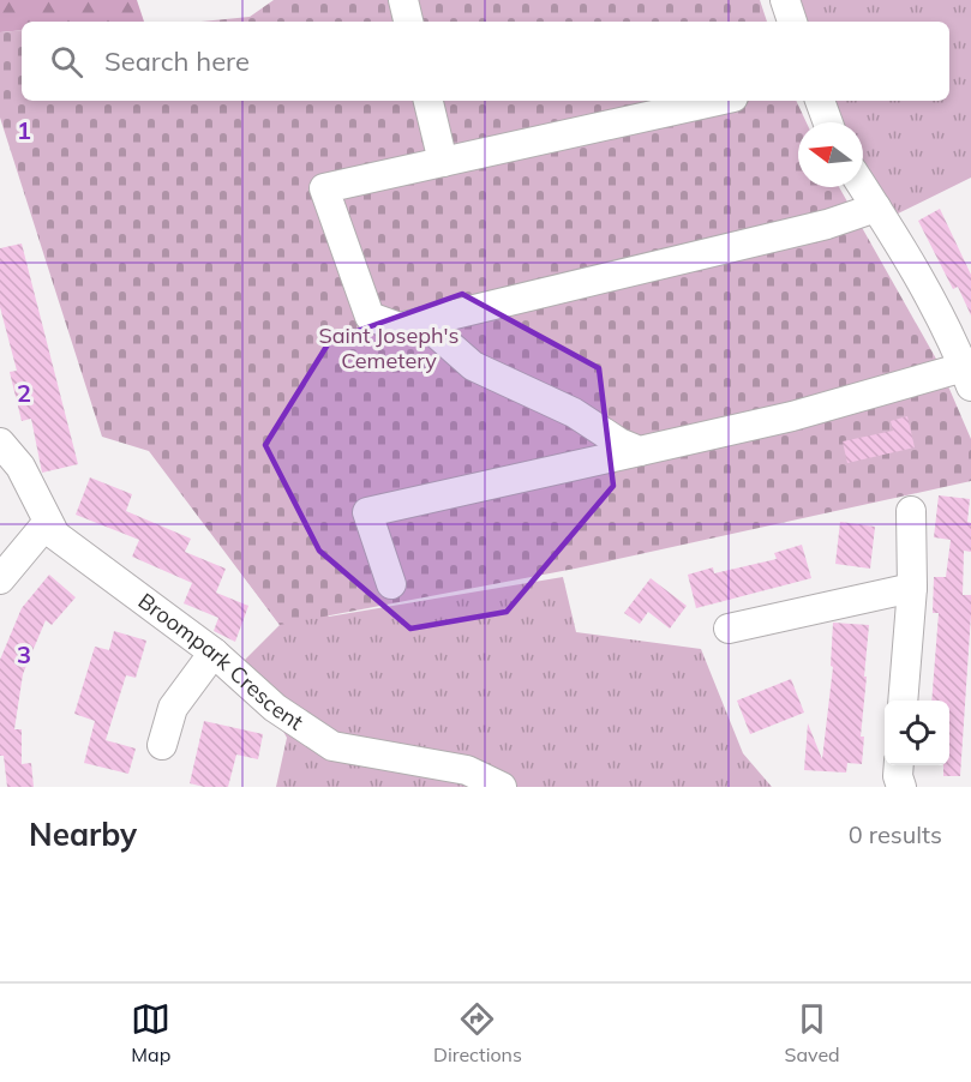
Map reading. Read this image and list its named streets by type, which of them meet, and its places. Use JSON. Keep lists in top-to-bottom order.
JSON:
{
  "streets": {
    "street": ["Broompark Crescent"]
  },
  "parks": ["Saint Joseph's Cemetery"],
  "north": "left",
  "page": {
    "search": "Search here",
    "heading": ["Nearby", "0 results"],
    "nav": ["Map", "Directions", "Saved"]
  },
  "grid": {
    "rows": ["1", "2", "3"]
  }
}
